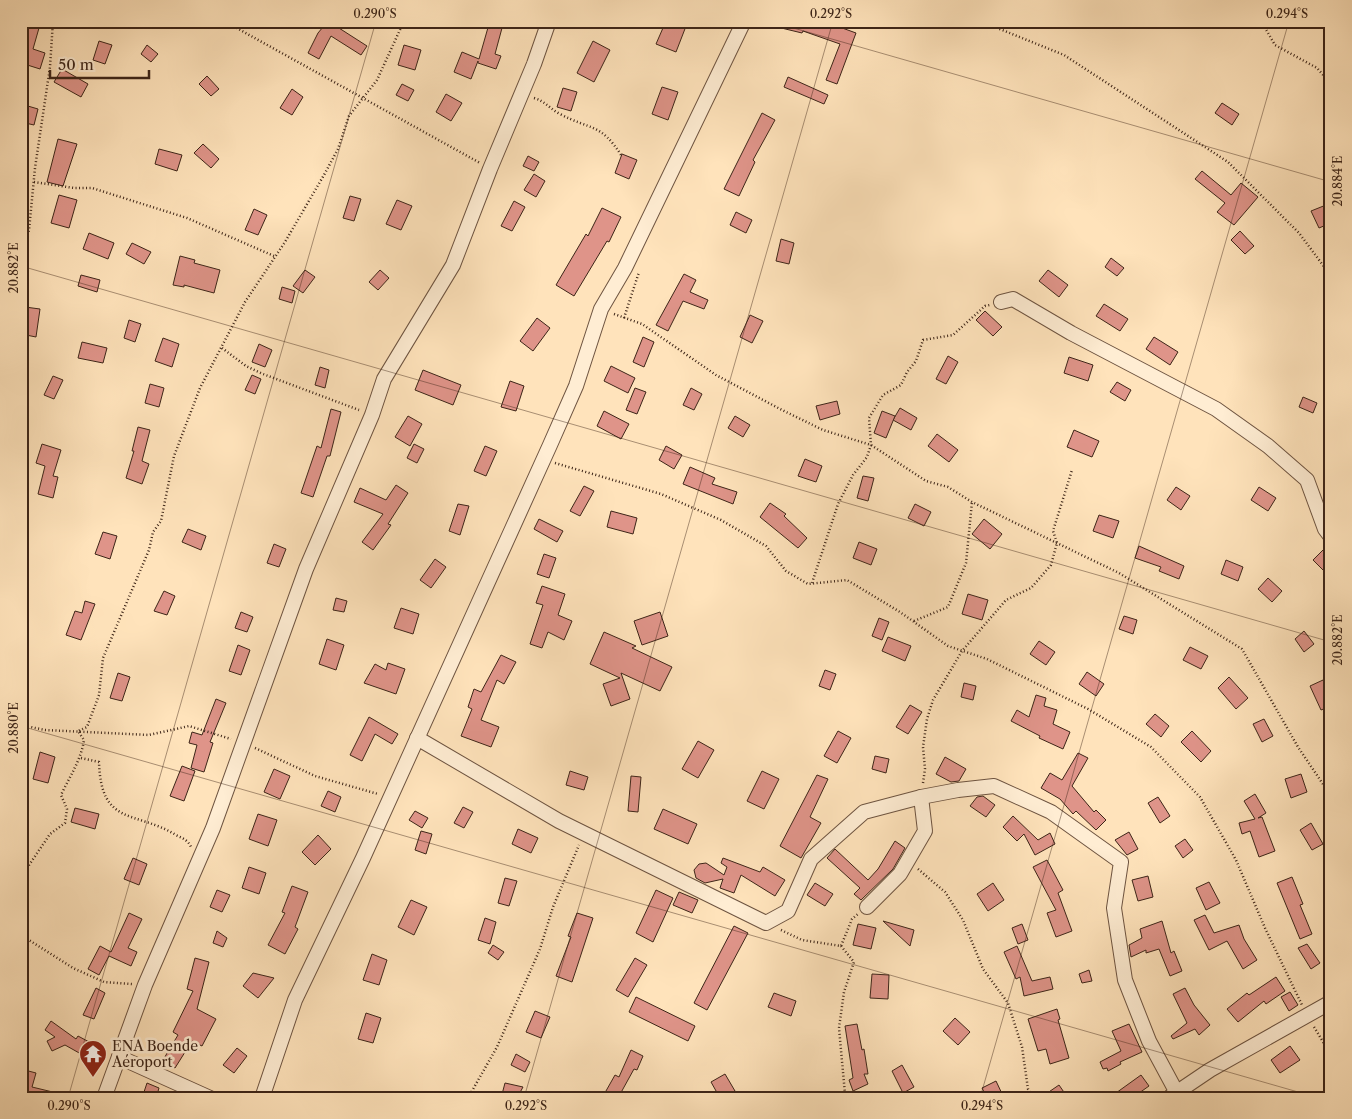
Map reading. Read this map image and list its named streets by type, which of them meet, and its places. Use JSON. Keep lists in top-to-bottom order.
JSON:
{
  "places": {
    "temple": ["ENA Boende Aéroport"]
  },
  "scale_bar": "50 m",
  "coordinates": [
    "0.290°S",
    "0.292°S",
    "0.294°S",
    "20.884°E",
    "20.882°E",
    "20.880°E"
  ]
}
